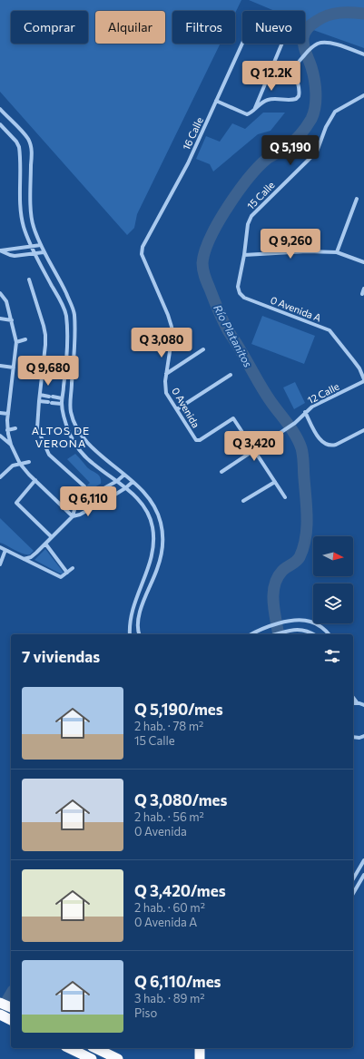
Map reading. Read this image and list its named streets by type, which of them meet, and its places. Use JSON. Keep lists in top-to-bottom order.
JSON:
{
  "streets": {
    "street": [
      "16 Calle",
      "15 Calle",
      "0 Avenida A",
      "12 Calle",
      "0 Avenida"
    ]
  },
  "crossings": [
    ["16 Calle", "0 Avenida"],
    ["15 Calle", "0 Avenida A"],
    ["0 Avenida A", "12 Calle"],
    ["12 Calle", "0 Avenida"]
  ],
  "districts": ["ALTOS DE VERONA"],
  "water": ["Río Platanitos"],
  "north": "right",
  "page": {
    "chip": [
      "Comprar",
      "Alquilar",
      "Filtros",
      "Nuevo"
    ],
    "price": [
      "Q 12.2K",
      "Q 5,190",
      "Q 9,260",
      "Q 3,080",
      "Q 9,680",
      "Q 3,420",
      "Q 6,110"
    ],
    "heading": "7 viviendas",
    "list": [
      {
        "name": "Q 5,190/mes",
        "note": "2 hab. · 78 m² · 15 Calle"
      },
      {
        "name": "Q 3,080/mes",
        "note": "2 hab. · 56 m² · 0 Avenida"
      },
      {
        "name": "Q 3,420/mes",
        "note": "2 hab. · 60 m² · 0 Avenida A"
      },
      {
        "name": "Q 6,110/mes",
        "note": "3 hab. · 89 m² · Piso"
      }
    ]
  }
}
